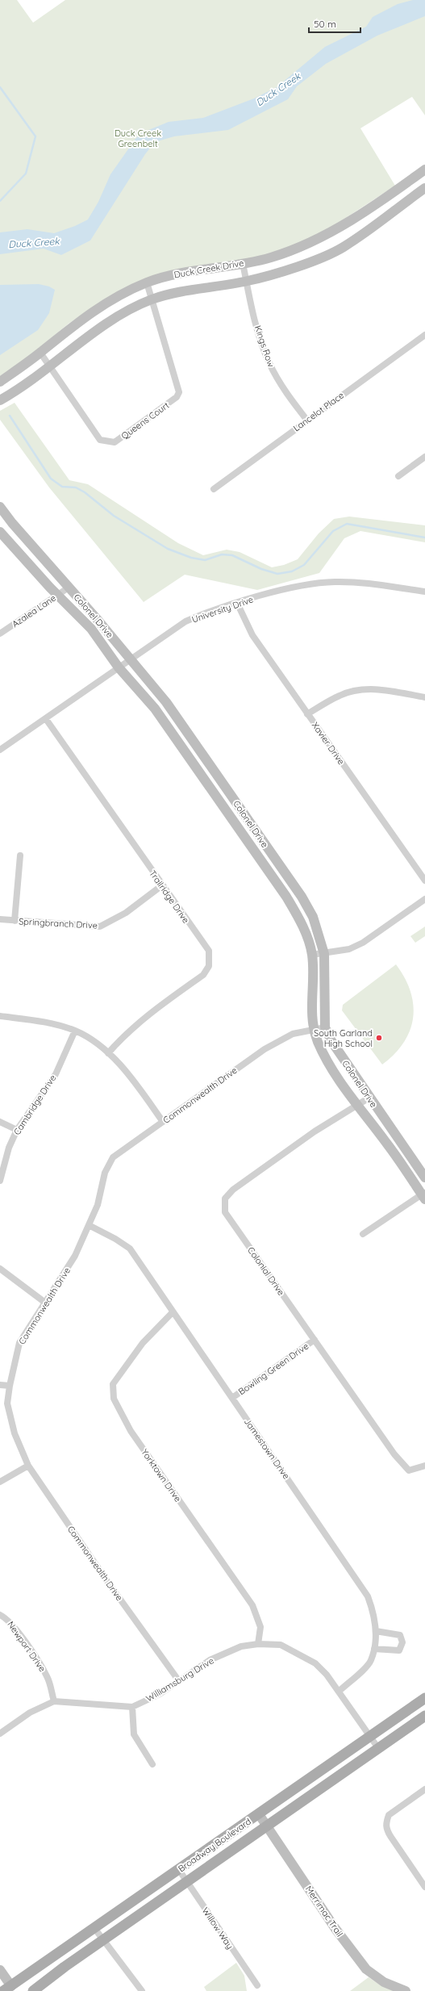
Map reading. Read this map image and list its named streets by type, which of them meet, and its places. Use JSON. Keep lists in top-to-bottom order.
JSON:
{
  "streets": {
    "main road": ["Broadway Boulevard"],
    "street": [
      "Duck Creek Drive",
      "Kings Row",
      "Lancelot Place",
      "Queens Court",
      "University Drive",
      "Azalea Lane",
      "Colonel Drive",
      "Xavier Drive",
      "Trailridge Drive",
      "Springbranch Drive",
      "Commonwealth Drive",
      "Cambridge Drive",
      "Colonial Drive",
      "Bowling Green Drive",
      "Jamestown Drive",
      "Yorktown Drive",
      "Newport Drive",
      "Williamsburg Drive",
      "Merrimac Trail",
      "Willow Way"
    ]
  },
  "crossings": [
    ["Duck Creek Drive", "Kings Row"],
    ["Duck Creek Drive", "Queens Court"],
    ["Kings Row", "Lancelot Place"],
    ["University Drive", "Colonel Drive"],
    ["University Drive", "Xavier Drive"],
    ["University Drive", "Trailridge Drive"],
    ["Azalea Lane", "Colonel Drive"],
    ["Colonel Drive", "Commonwealth Drive"],
    ["Colonel Drive", "Colonial Drive"],
    ["Trailridge Drive", "Springbranch Drive"],
    ["Commonwealth Drive", "Jamestown Drive"],
    ["Commonwealth Drive", "Williamsburg Drive"],
    ["Colonial Drive", "Bowling Green Drive"],
    ["Bowling Green Drive", "Jamestown Drive"],
    ["Jamestown Drive", "Yorktown Drive"],
    ["Jamestown Drive", "Williamsburg Drive"],
    ["Yorktown Drive", "Williamsburg Drive"],
    ["Newport Drive", "Williamsburg Drive"],
    ["Williamsburg Drive", "Broadway Boulevard"],
    ["Broadway Boulevard", "Merrimac Trail"],
    ["Broadway Boulevard", "Willow Way"]
  ],
  "water": ["Duck Creek"],
  "parks": ["Duck Creek Greenbelt"],
  "places": ["South Garland High School"],
  "scale_bar": "50 m"
}
